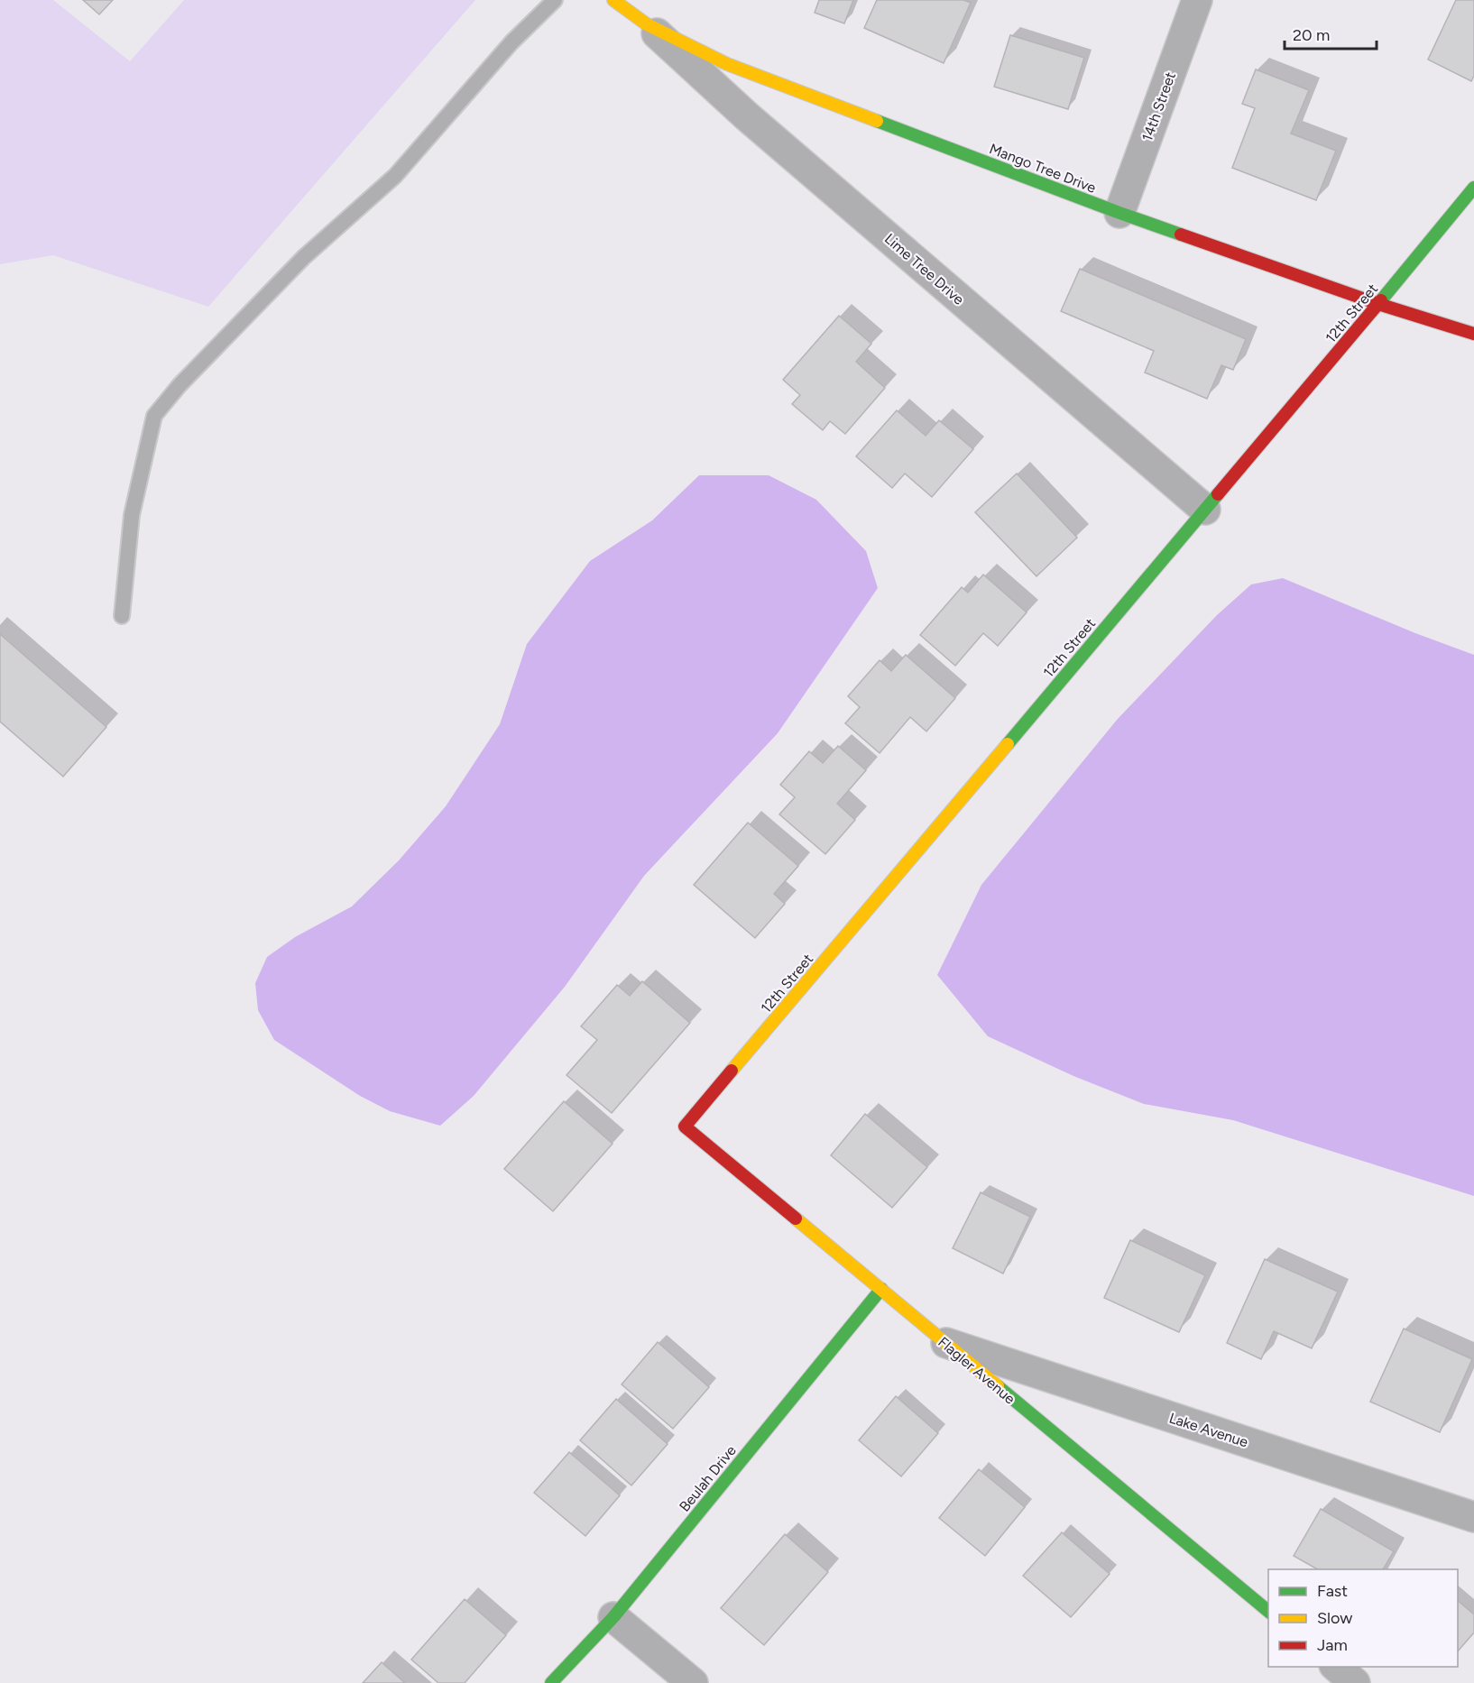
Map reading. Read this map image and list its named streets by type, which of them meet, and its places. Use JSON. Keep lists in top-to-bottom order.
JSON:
{
  "streets": {
    "street": [
      "14th Street",
      "Mango Tree Drive",
      "Lime Tree Drive",
      "12th Street",
      "Flagler Avenue",
      "Lake Avenue",
      "Beulah Drive"
    ]
  },
  "crossings": [
    ["14th Street", "Mango Tree Drive"],
    ["Mango Tree Drive", "Lime Tree Drive"],
    ["Mango Tree Drive", "12th Street"],
    ["Lime Tree Drive", "12th Street"],
    ["12th Street", "Flagler Avenue"],
    ["Flagler Avenue", "Lake Avenue"],
    ["Flagler Avenue", "Beulah Drive"]
  ],
  "legend": ["Fast", "Slow", "Jam"],
  "scale_bar": "20 m"
}
